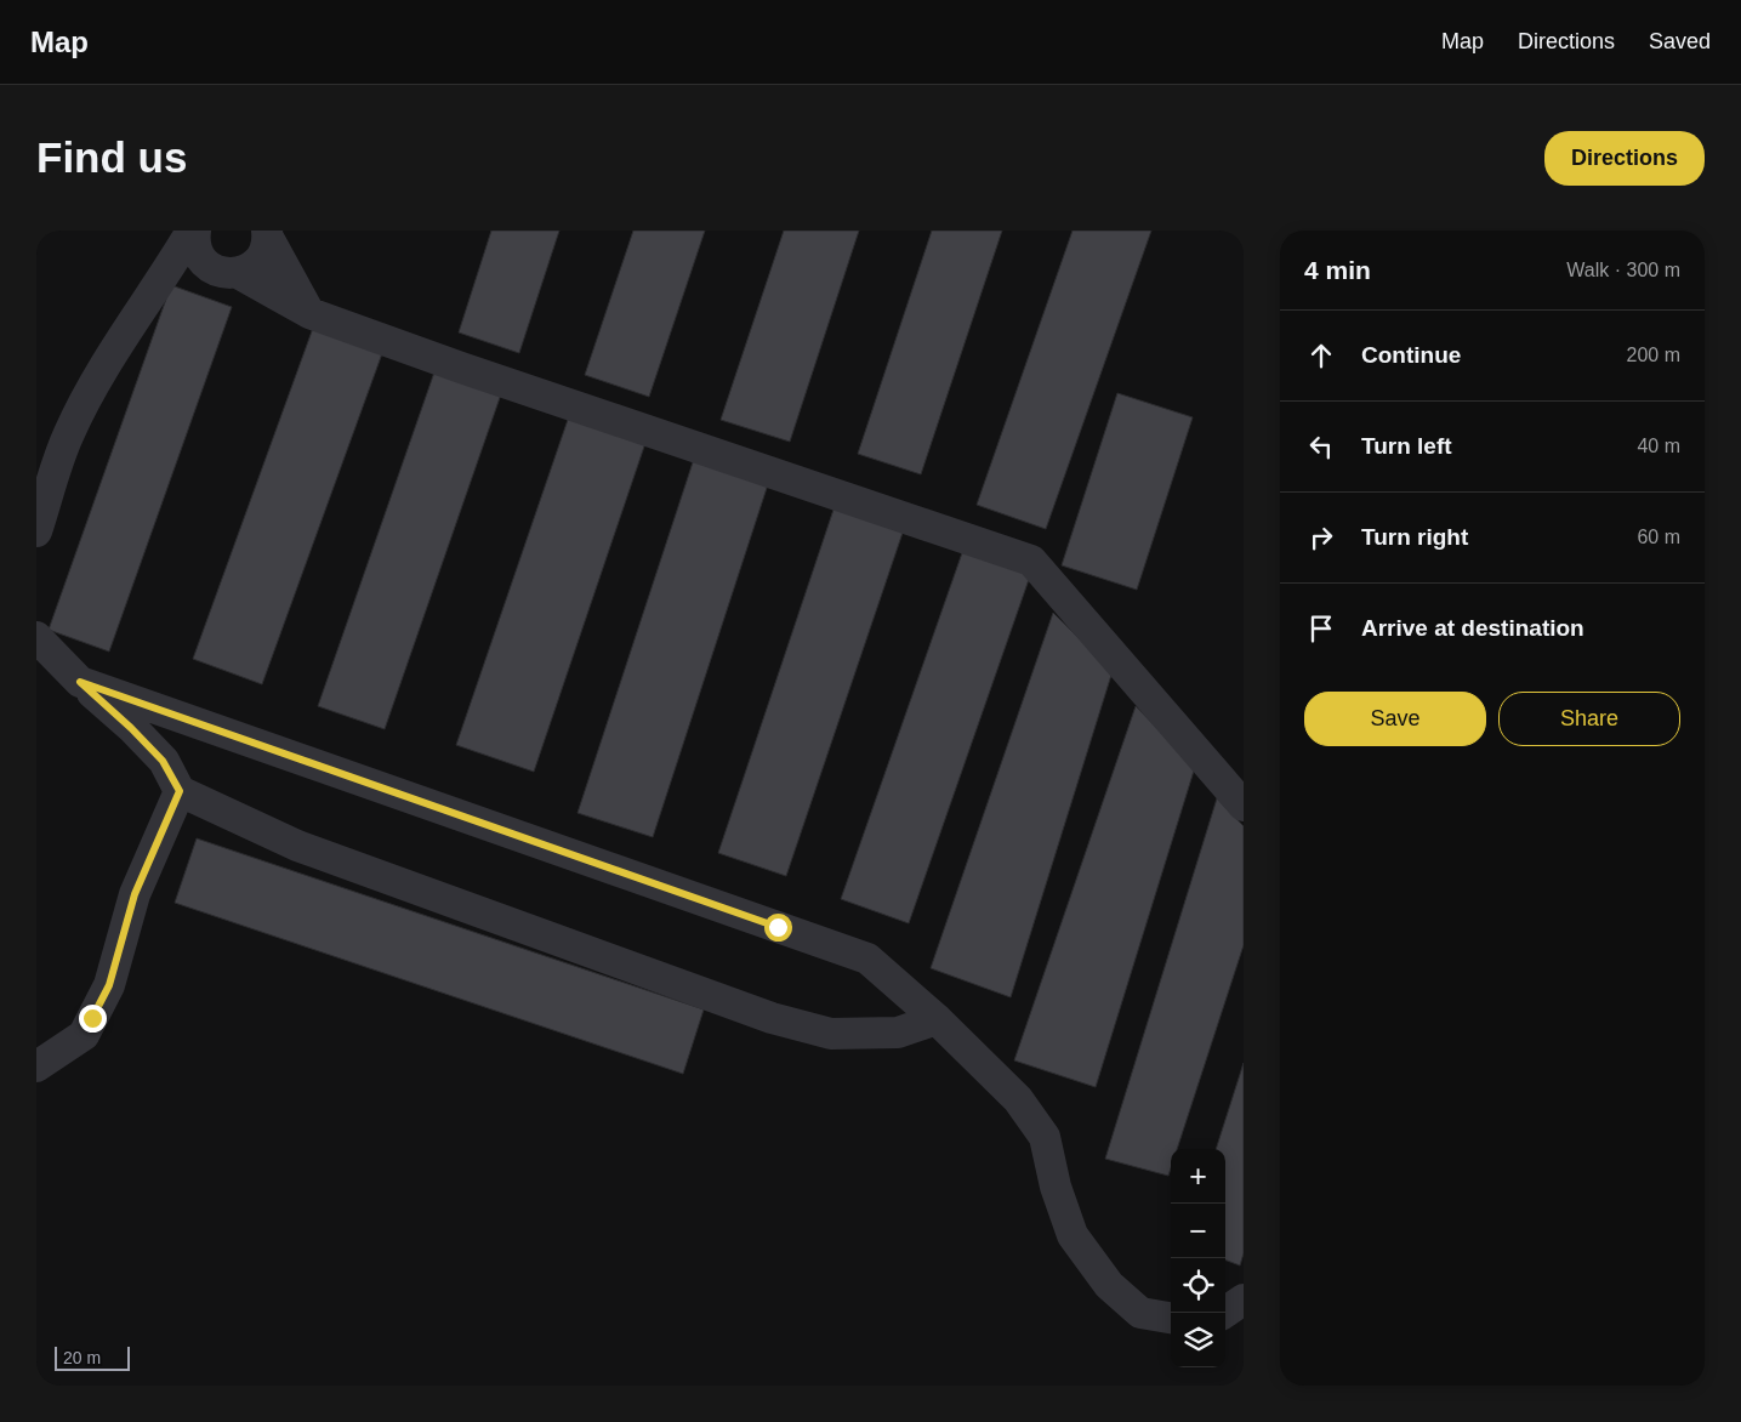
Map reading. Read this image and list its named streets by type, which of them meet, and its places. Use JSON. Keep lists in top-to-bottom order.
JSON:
{
  "scale_bar": "20 m",
  "page": {
    "header": "Map",
    "nav": ["Map", "Directions", "Saved"],
    "buttons": [
      "Directions",
      ["Save", "Share"]
    ],
    "title": "Find us",
    "heading": ["4 min", "Walk · 300 m"],
    "list": [
      ["Continue", "200 m"],
      ["Turn left", "40 m"],
      ["Turn right", "60 m"],
      "Arrive at destination"
    ],
    "map_buttons": ["+", "−"],
    "scale": "20 m"
  }
}
